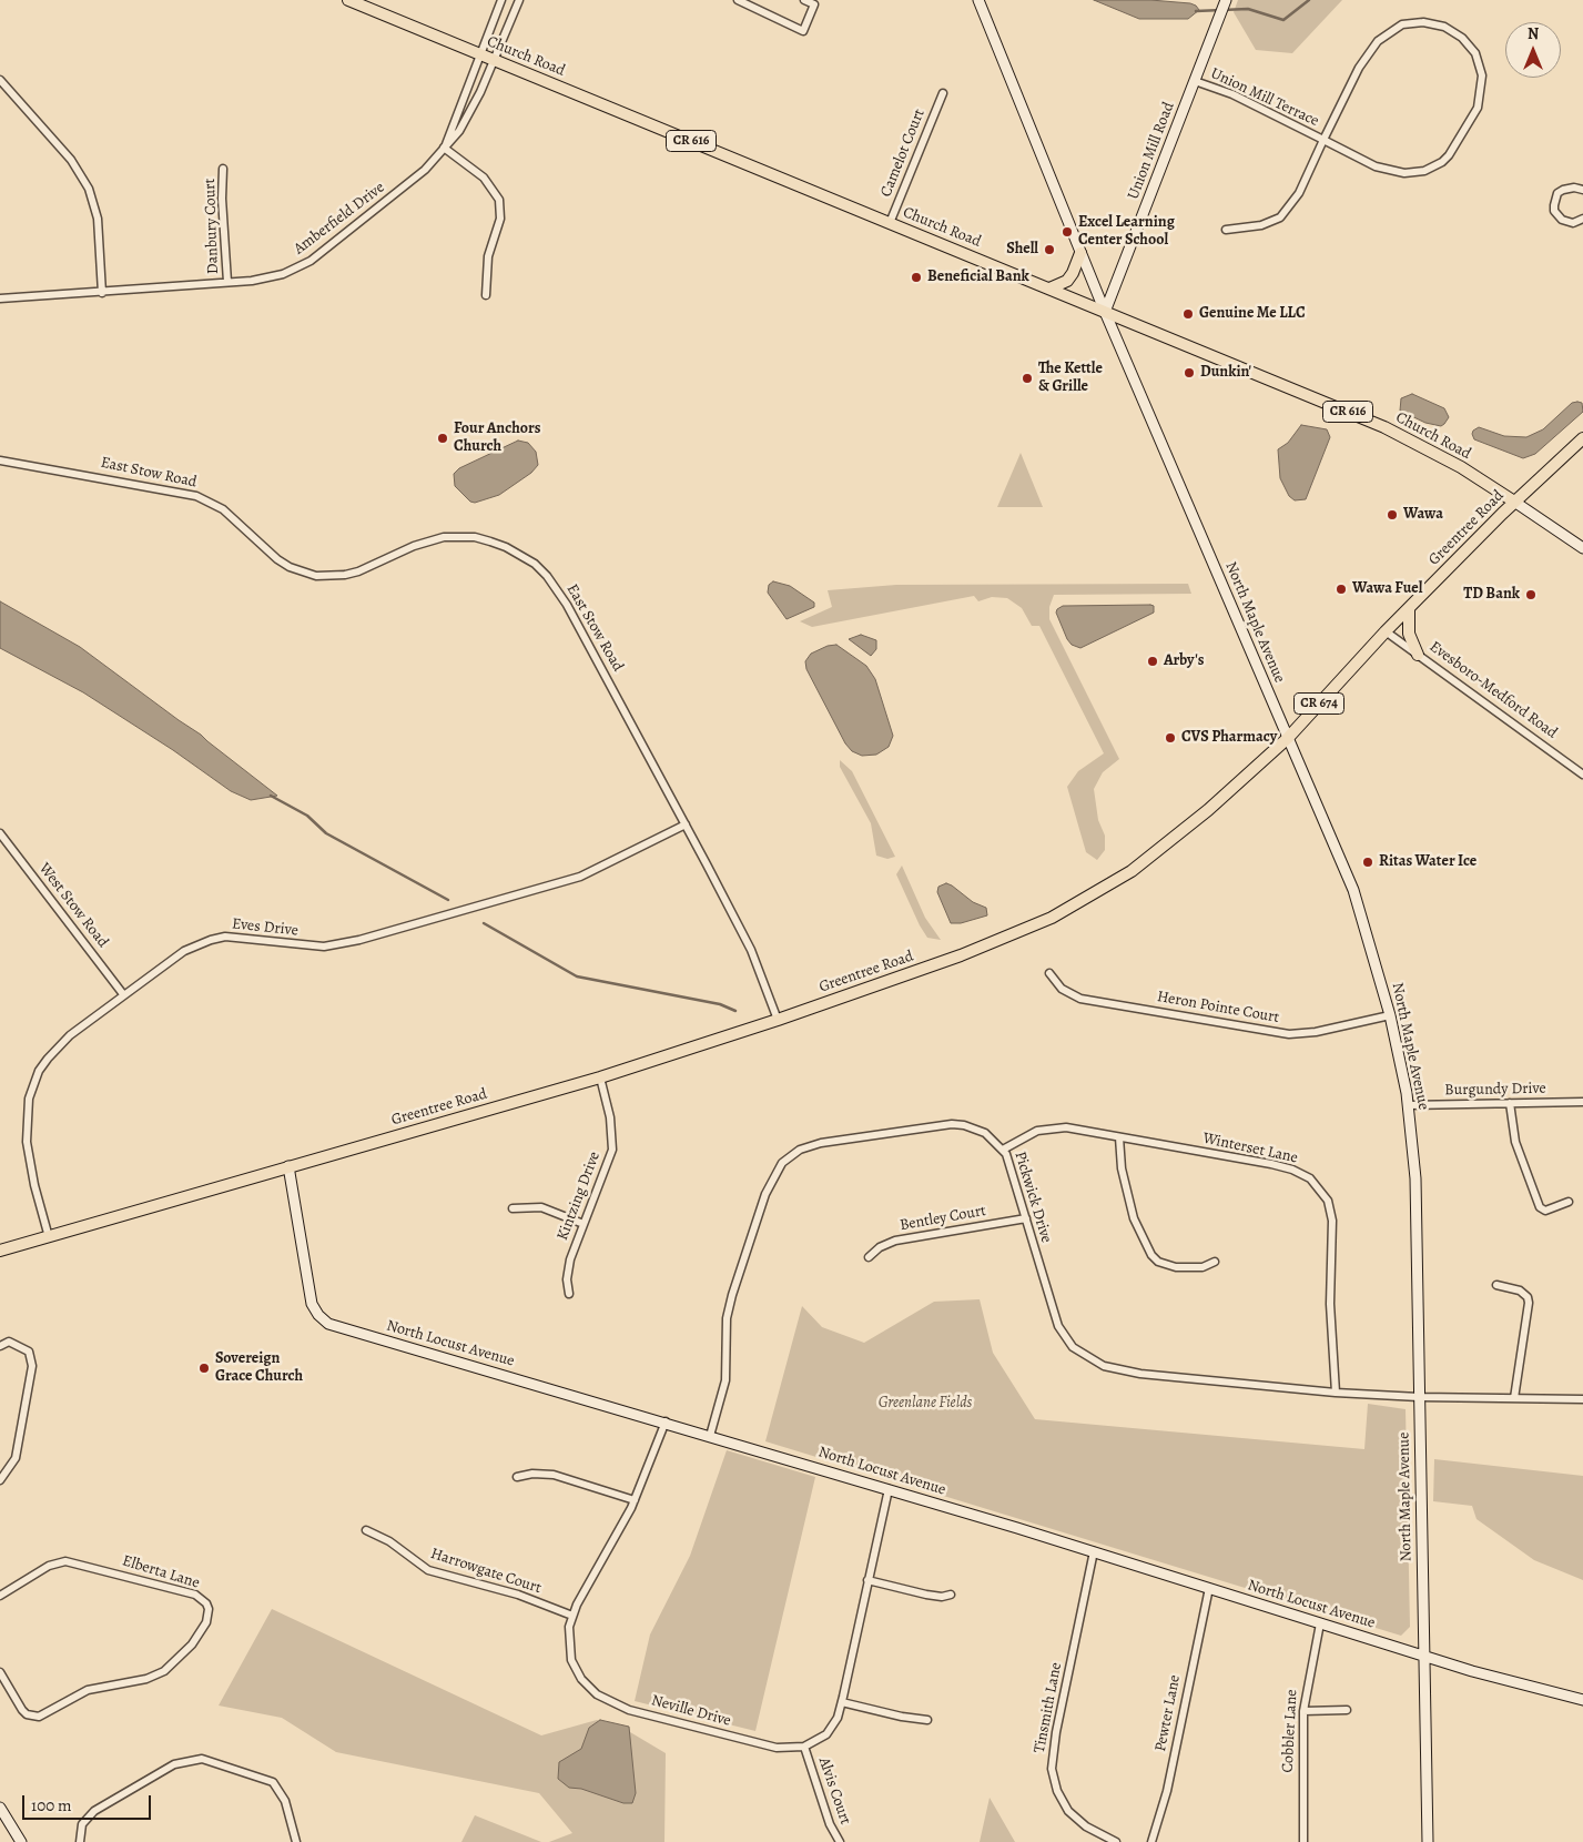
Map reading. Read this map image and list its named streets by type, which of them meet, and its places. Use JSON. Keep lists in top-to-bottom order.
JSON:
{
  "streets": {
    "main road": [
      "Church Road",
      "CR 616",
      "Greentree Road",
      "CR 674"
    ],
    "street": [
      "Union Mill Terrace",
      "Union Mill Road",
      "Camelot Court",
      "Amberfield Drive",
      "Danbury Court",
      "East Stow Road",
      "North Maple Avenue",
      "Evesboro-Medford Road",
      "West Stow Road",
      "Eves Drive",
      "Heron Pointe Court",
      "Burgundy Drive",
      "Winterset Lane",
      "Kintzing Drive",
      "Pickwick Drive",
      "Bentley Court",
      "North Locust Avenue",
      "Harrowgate Court",
      "Elberta Lane",
      "Tinsmith Lane",
      "Neville Drive",
      "Pewter Lane",
      "Cobbler Lane",
      "Alvis Court"
    ]
  },
  "crossings": [
    ["Church Road", "Union Mill Road"],
    ["Church Road", "Camelot Court"],
    ["Church Road", "Amberfield Drive"],
    ["Church Road", "Greentree Road"],
    ["Church Road", "North Maple Avenue"],
    ["Union Mill Terrace", "Union Mill Road"],
    ["Union Mill Road", "North Maple Avenue"],
    ["Amberfield Drive", "Danbury Court"],
    ["East Stow Road", "Greentree Road"],
    ["East Stow Road", "Eves Drive"],
    ["Greentree Road", "North Maple Avenue"],
    ["Greentree Road", "Evesboro-Medford Road"],
    ["Greentree Road", "Eves Drive"],
    ["Greentree Road", "Kintzing Drive"],
    ["Greentree Road", "North Locust Avenue"],
    ["North Maple Avenue", "Heron Pointe Court"],
    ["North Maple Avenue", "Burgundy Drive"],
    ["North Maple Avenue", "Pickwick Drive"],
    ["North Maple Avenue", "North Locust Avenue"],
    ["West Stow Road", "Eves Drive"],
    ["Winterset Lane", "Pickwick Drive"],
    ["Pickwick Drive", "Bentley Court"],
    ["Pickwick Drive", "North Locust Avenue"],
    ["North Locust Avenue", "Tinsmith Lane"],
    ["North Locust Avenue", "Neville Drive"],
    ["North Locust Avenue", "Pewter Lane"],
    ["North Locust Avenue", "Cobbler Lane"],
    ["Harrowgate Court", "Neville Drive"],
    ["Neville Drive", "Alvis Court"]
  ],
  "parks": ["Greenlane Fields"],
  "places": [
    "Excel Learning Center School",
    "Shell",
    "Beneficial Bank",
    "Genuine Me LLC",
    "Dunkin'",
    "The Kettle & Grille",
    "Four Anchors Church",
    "Wawa",
    "Wawa Fuel",
    "TD Bank",
    "Arby's",
    "CVS Pharmacy",
    "Ritas Water Ice",
    "Sovereign Grace Church"
  ],
  "scale_bar": "100 m",
  "north": "top"
}
